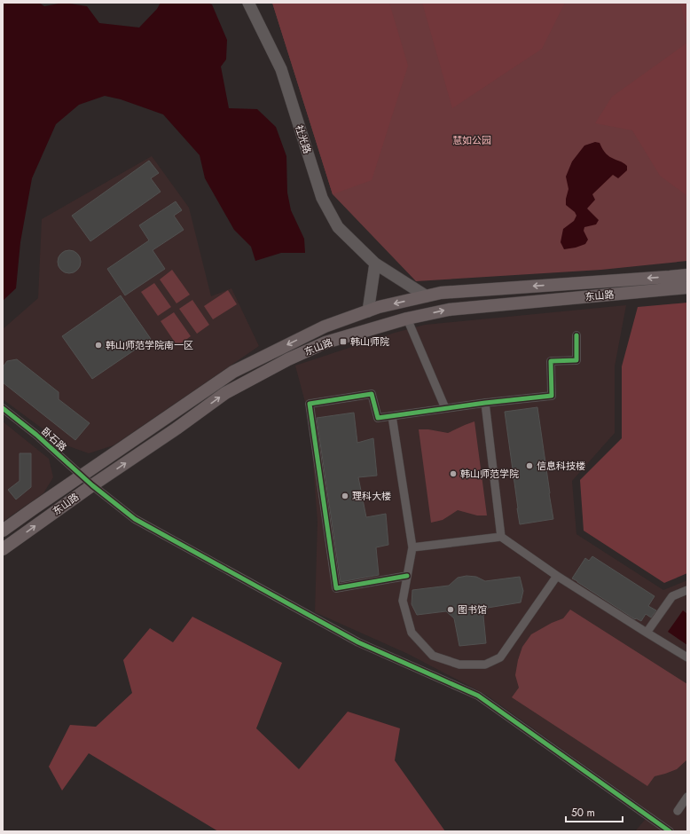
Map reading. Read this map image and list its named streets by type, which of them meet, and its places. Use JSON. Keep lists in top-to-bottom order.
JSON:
{
  "streets": {
    "main road": ["东山路"],
    "street": ["社光路", "卧石路"]
  },
  "crossings": [
    ["社光路", "东山路"],
    ["东山路", "卧石路"]
  ],
  "parks": ["慧如公园"],
  "places": {
    "transit": ["韩山师院"],
    "other": [
      "韩山师范学院南一区",
      "信息科技楼",
      "韩山师范学院",
      "理科大楼",
      "图书馆"
    ]
  },
  "scale_bar": "50 m"
}
